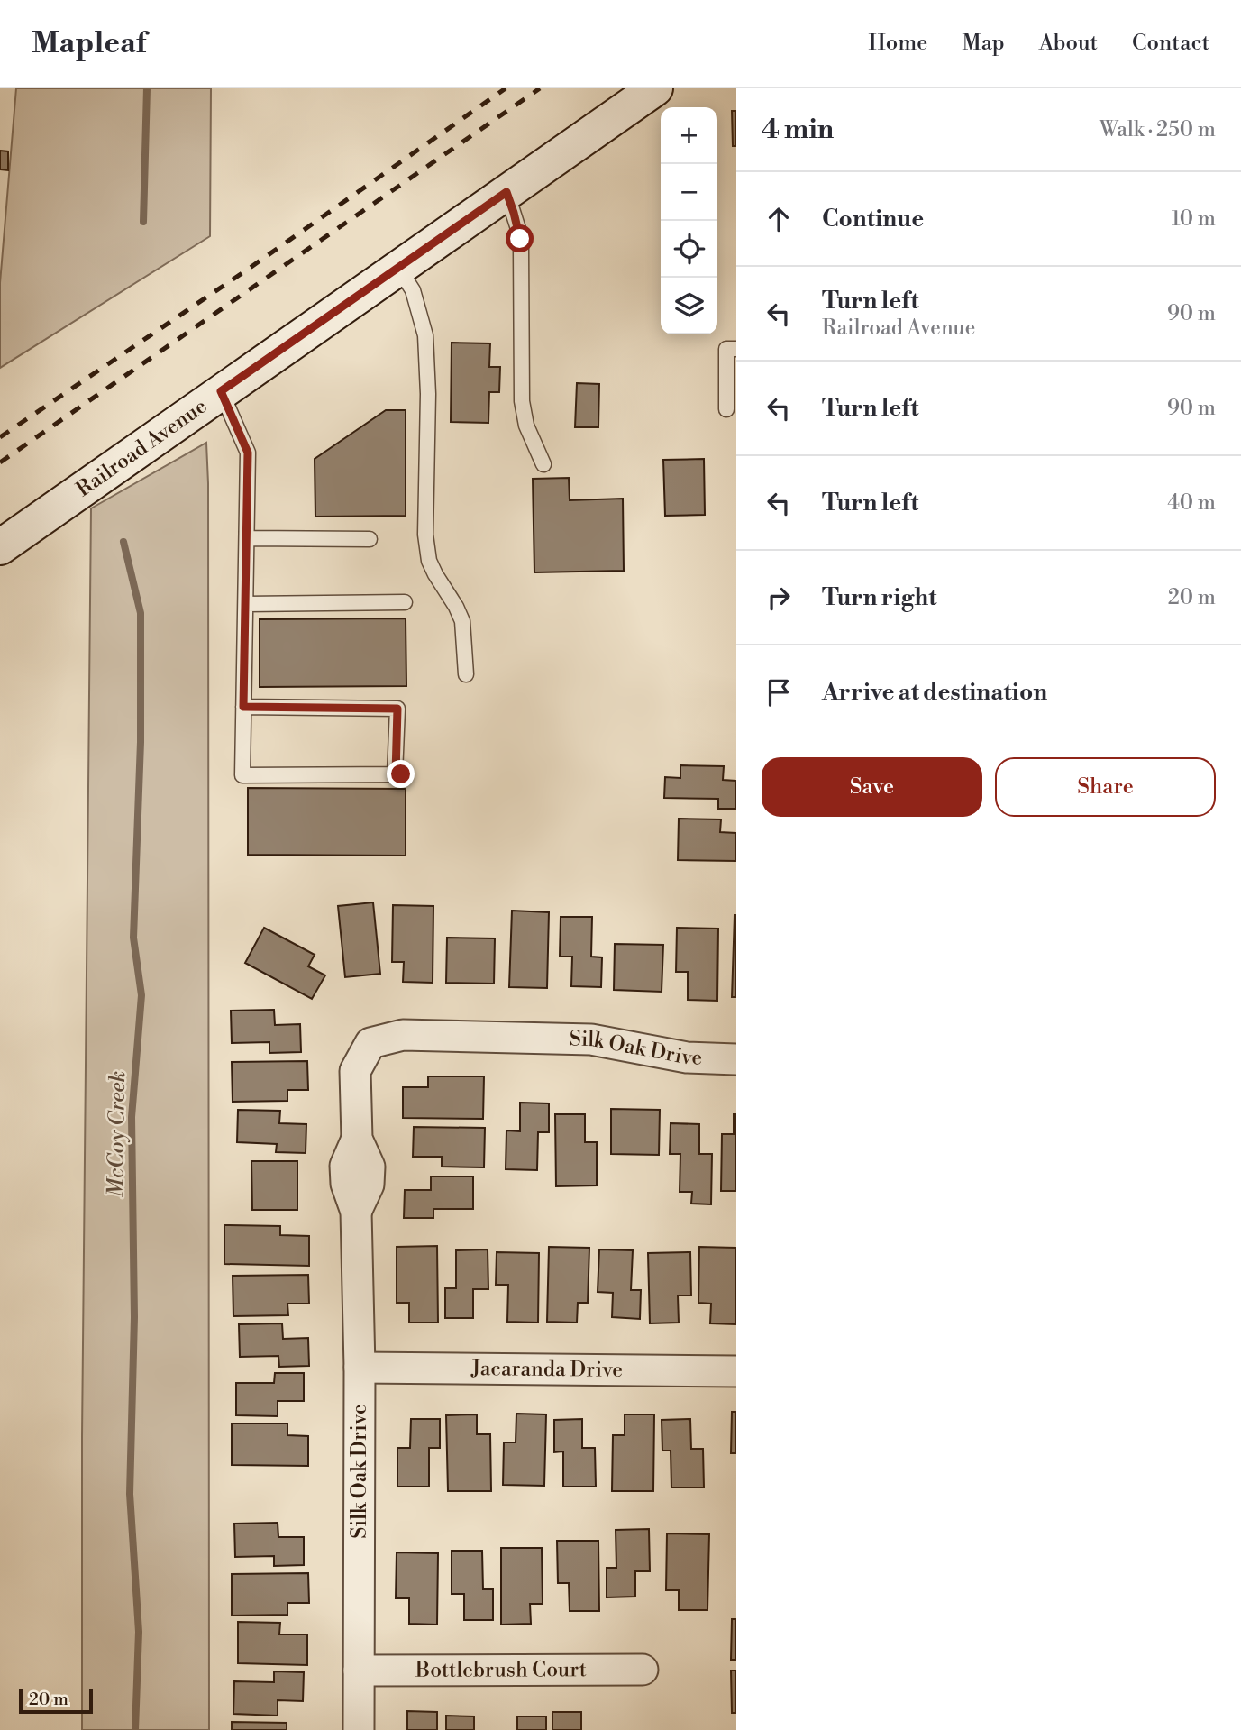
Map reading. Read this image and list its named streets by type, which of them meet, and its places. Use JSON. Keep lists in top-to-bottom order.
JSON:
{
  "streets": {
    "main road": ["Railroad Avenue"],
    "street": ["Silk Oak Drive", "Jacaranda Drive", "Bottlebrush Court"]
  },
  "crossings": [
    ["Silk Oak Drive", "Jacaranda Drive"],
    ["Silk Oak Drive", "Bottlebrush Court"]
  ],
  "water": ["McCoy Creek"],
  "scale_bar": "20 m",
  "page": {
    "header": "Mapleaf",
    "nav": [
      "Home",
      "Map",
      "About",
      "Contact"
    ],
    "heading": ["4 min", "Walk · 250 m"],
    "map_buttons": ["+", "−"],
    "list": [
      ["Continue", "10 m"],
      ["Turn left", "Railroad Avenue", "90 m"],
      ["Turn left", "90 m"],
      ["Turn left", "40 m"],
      ["Turn right", "20 m"],
      "Arrive at destination"
    ],
    "buttons": ["Save", "Share"],
    "scale": "20 m"
  }
}
